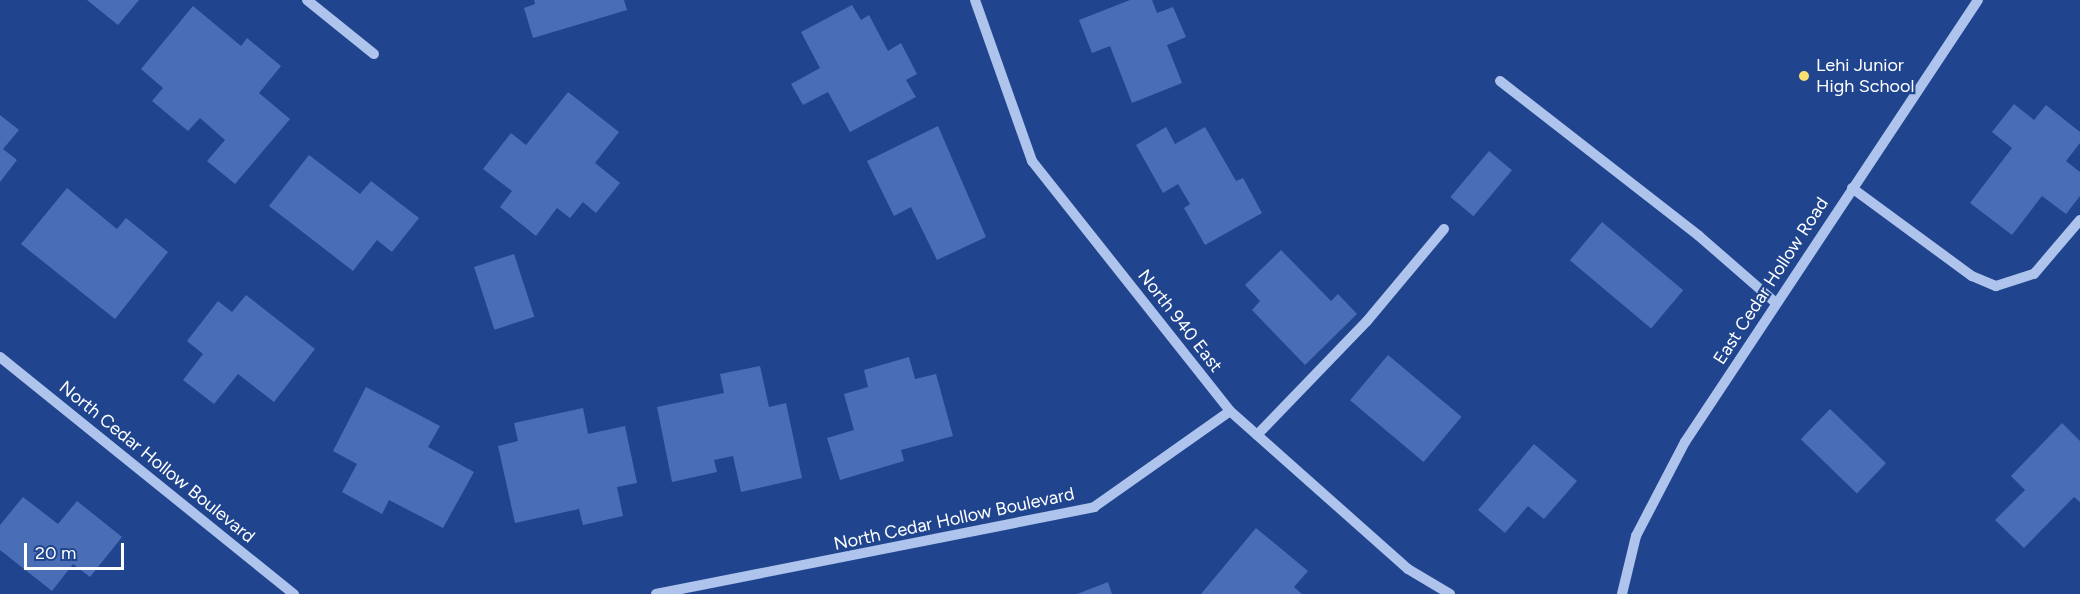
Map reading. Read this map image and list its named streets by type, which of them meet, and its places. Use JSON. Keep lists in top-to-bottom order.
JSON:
{
  "streets": {
    "street": ["East Cedar Hollow Road", "North 940 East", "North Cedar Hollow Boulevard"]
  },
  "crossings": [
    ["North 940 East", "North Cedar Hollow Boulevard"]
  ],
  "places": ["Lehi Junior High School"],
  "scale_bar": "20 m"
}
